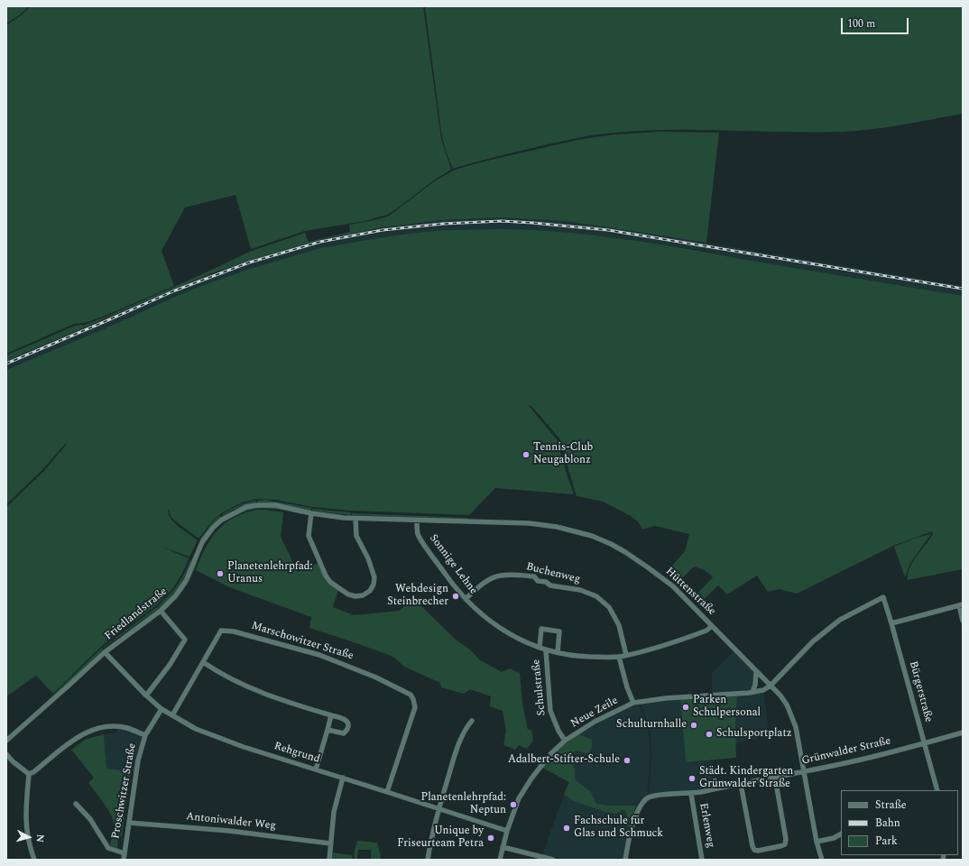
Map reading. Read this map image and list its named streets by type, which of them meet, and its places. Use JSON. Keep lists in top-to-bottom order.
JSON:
{
  "streets": {
    "street": [
      "Sonnige Lehne",
      "Buchenweg",
      "Hüttenstraße",
      "Friedlandstraße",
      "Marschowitzer Straße",
      "Schulstraße",
      "Bürgerstraße",
      "Neue Zeile",
      "Grünwalder Straße",
      "Rehgrund",
      "Proschwitzer Straße",
      "Antoniwalder Weg",
      "Erlenweg"
    ]
  },
  "crossings": [
    ["Sonnige Lehne", "Buchenweg"],
    ["Sonnige Lehne", "Hüttenstraße"],
    ["Sonnige Lehne", "Friedlandstraße"],
    ["Sonnige Lehne", "Schulstraße"],
    ["Hüttenstraße", "Friedlandstraße"],
    ["Hüttenstraße", "Bürgerstraße"],
    ["Hüttenstraße", "Neue Zeile"],
    ["Hüttenstraße", "Grünwalder Straße"],
    ["Friedlandstraße", "Rehgrund"],
    ["Marschowitzer Straße", "Rehgrund"],
    ["Schulstraße", "Neue Zeile"],
    ["Bürgerstraße", "Neue Zeile"],
    ["Bürgerstraße", "Grünwalder Straße"],
    ["Neue Zeile", "Rehgrund"],
    ["Grünwalder Straße", "Erlenweg"],
    ["Rehgrund", "Proschwitzer Straße"],
    ["Proschwitzer Straße", "Antoniwalder Weg"]
  ],
  "places": [
    "Tennis-Club Neugablonz",
    "Planetenlehrpfad: Uranus",
    "Webdesign Steinbrecher",
    "Parken Schulpersonal",
    "Schulturnhalle",
    "Schulsportplatz",
    "Adalbert-Stifter-Schule",
    "Städt. Kindergarten Grünwalder Straße",
    "Planetenlehrpfad: Neptun",
    "Fachschule für Glas und Schmuck",
    "Unique by Friseurteam Petra"
  ],
  "legend": ["Straße", "Bahn", "Park"],
  "scale_bar": "100 m",
  "north": "right"
}
